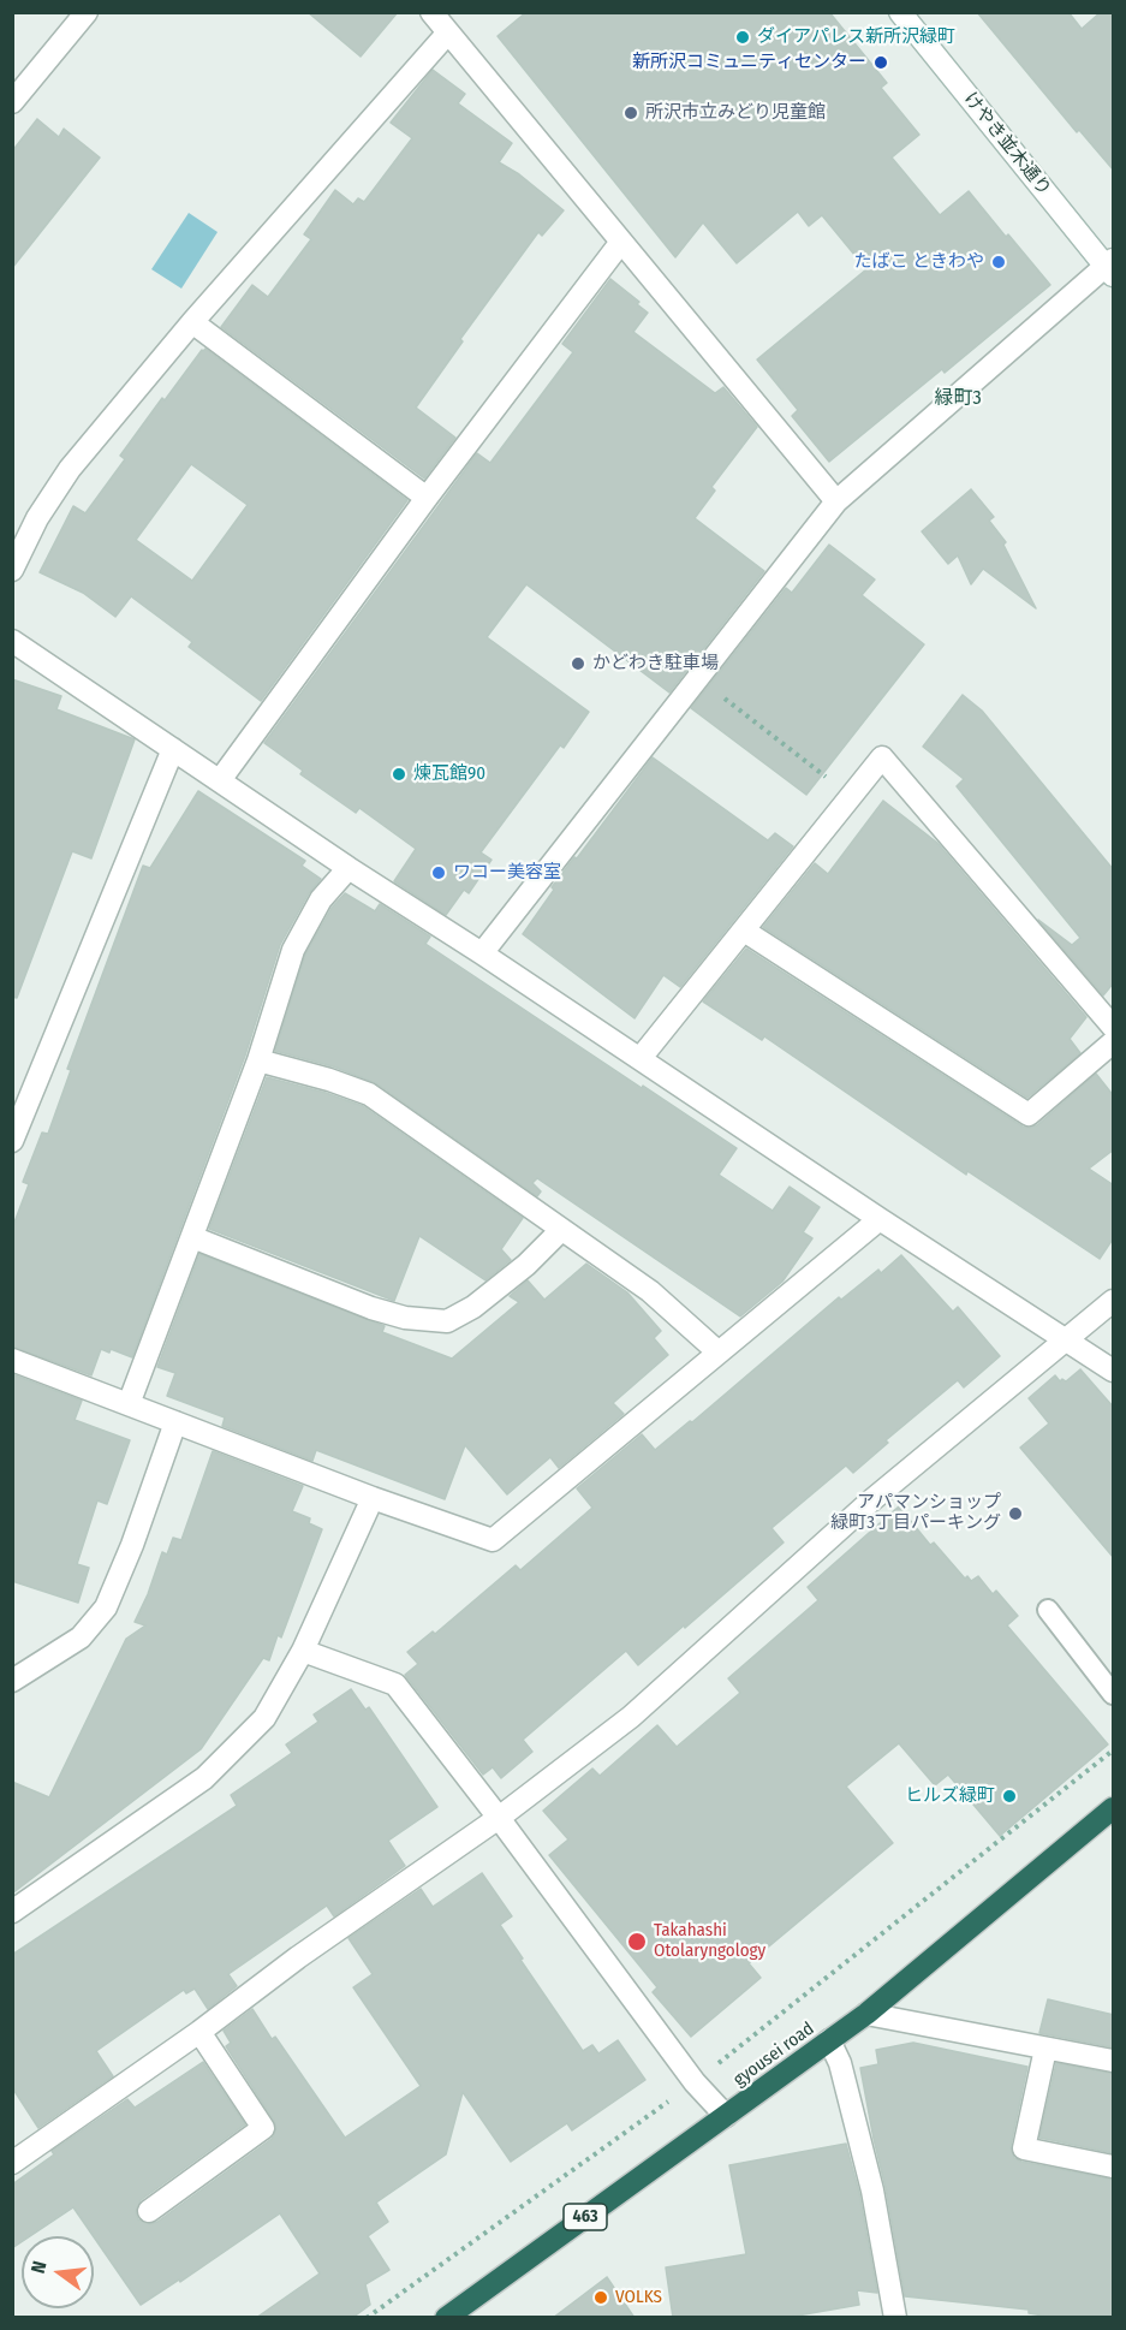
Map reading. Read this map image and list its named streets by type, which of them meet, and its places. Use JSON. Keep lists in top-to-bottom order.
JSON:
{
  "streets": {
    "highway": ["gyousei road", "463"],
    "street": ["けやき並木通り"]
  },
  "districts": ["緑町3"],
  "places": [
    "ダイアパレス新所沢緑町",
    "新所沢コミュニティセンター",
    "所沢市立みどり児童館",
    "たばこ ときわや",
    "かどわき駐車場",
    "煉瓦館90",
    "ワコー美容室",
    "アパマンショップ 緑町3丁目パーキング",
    "ヒルズ緑町",
    "Takahashi Otolaryngology",
    "VOLKS"
  ],
  "north": "left"
}
